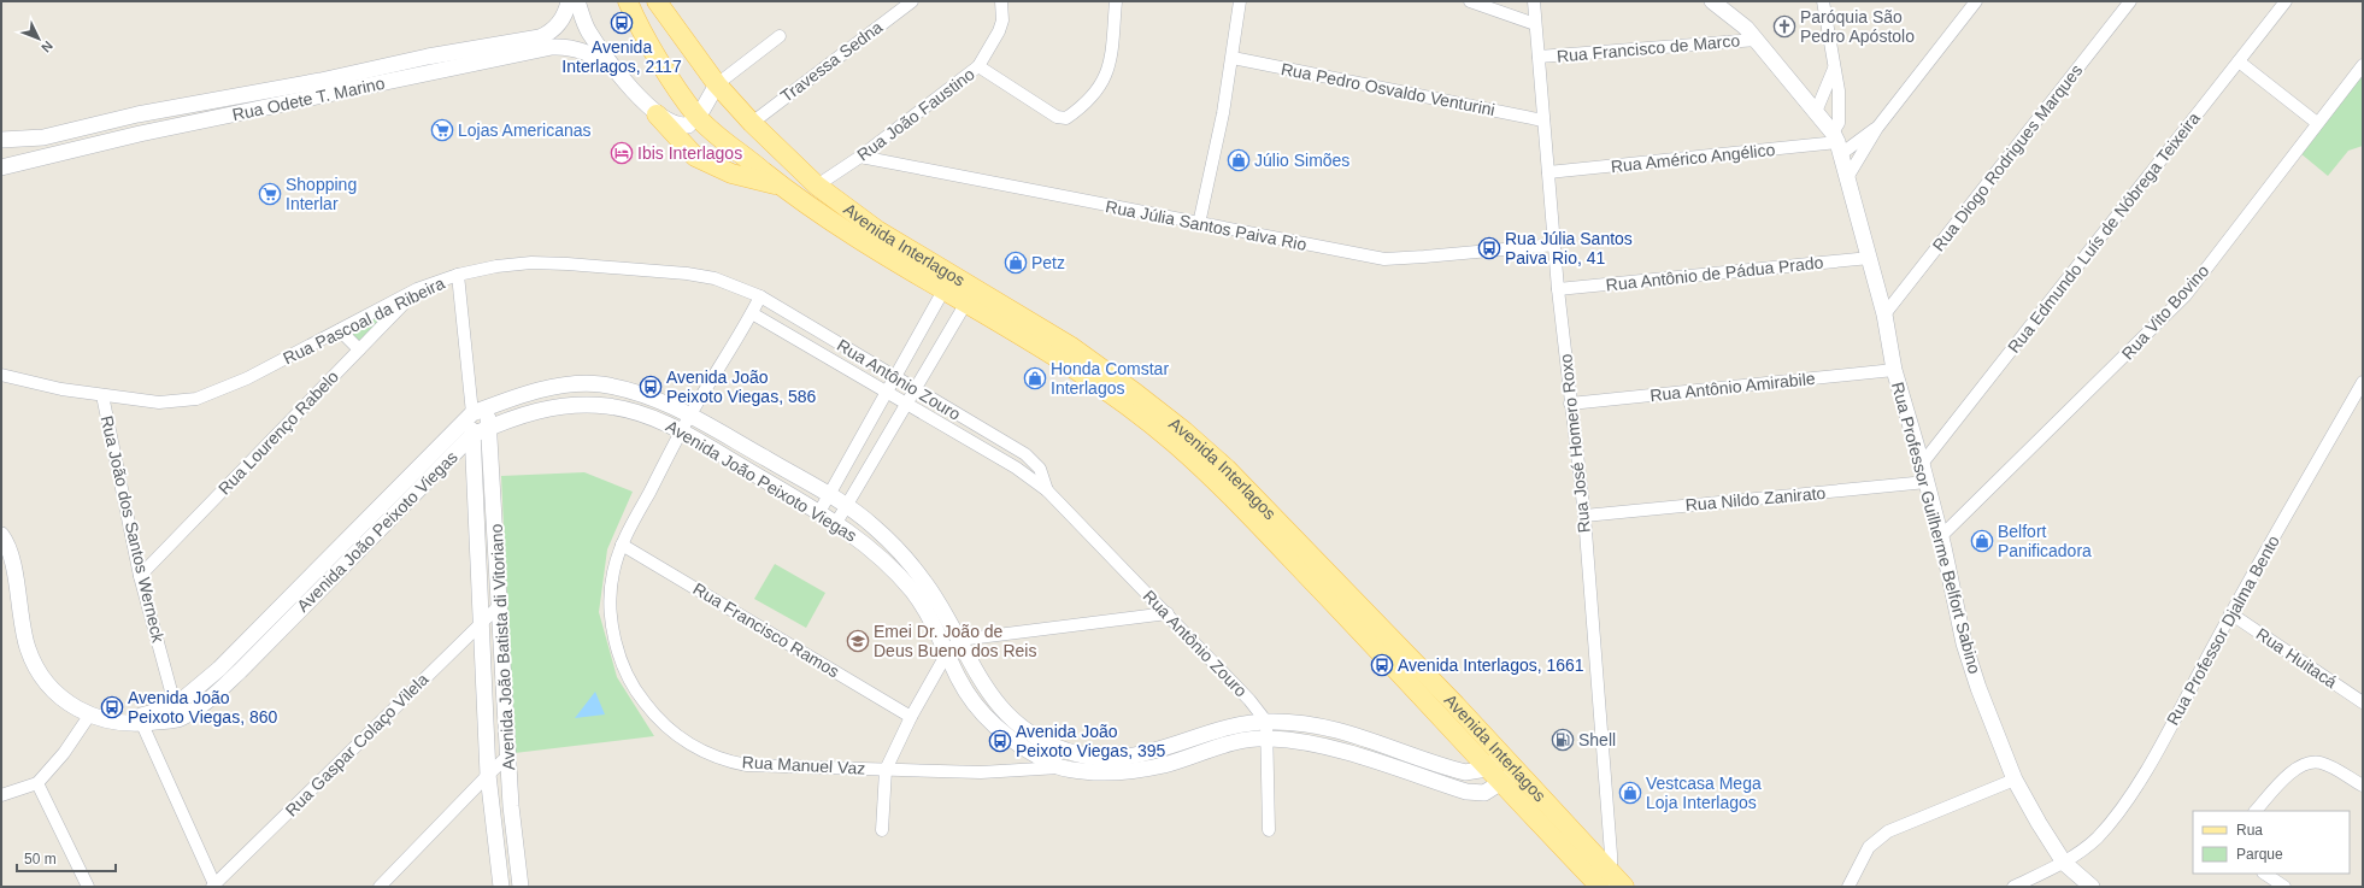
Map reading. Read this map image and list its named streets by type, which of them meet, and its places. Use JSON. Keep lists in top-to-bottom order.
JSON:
{
  "streets": {
    "main road": ["Avenida Interlagos"],
    "street": [
      "Rua Francisco de Marco",
      "Travessa Sedna",
      "Rua Pedro Osvaldo Venturini",
      "Rua Odete T. Marino",
      "Rua João Faustino",
      "Rua Américo Angélico",
      "Rua Diogo Rodrigues Marques",
      "Rua Júlia Santos Paiva Rio",
      "Rua Edmundo Luís de Nóbrega Teixeira",
      "Rua Antônio de Pádua Prado",
      "Rua Vito Bovino",
      "Rua Pascoal da Ribeira",
      "Rua Antônio Zouro",
      "Rua Antônio Amirabile",
      "Rua Lourenço Rabelo",
      "Rua José Homero Roxo",
      "Avenida João Peixoto Viegas",
      "Rua Nildo Zanirato",
      "Rua Professor Guilherme Belfort Sabino",
      "Rua João dos Santos Werneck",
      "Rua Francisco Ramos",
      "Rua Professor Djalma Bento",
      "Avenida João Batista di Vitoriano",
      "Rua Huitacá",
      "Rua Gaspar Colaço Vilela",
      "Rua Manuel Vaz"
    ]
  },
  "crossings": [
    ["Rua Francisco de Marco", "Rua José Homero Roxo"],
    ["Travessa Sedna", "Avenida Interlagos"],
    ["Rua Pedro Osvaldo Venturini", "Rua José Homero Roxo"],
    ["Rua João Faustino", "Rua Júlia Santos Paiva Rio"],
    ["Rua João Faustino", "Avenida Interlagos"],
    ["Rua Américo Angélico", "Rua José Homero Roxo"],
    ["Rua Américo Angélico", "Rua Professor Guilherme Belfort Sabino"],
    ["Rua Diogo Rodrigues Marques", "Rua Professor Guilherme Belfort Sabino"],
    ["Rua Júlia Santos Paiva Rio", "Rua José Homero Roxo"],
    ["Rua Edmundo Luís de Nóbrega Teixeira", "Rua Professor Guilherme Belfort Sabino"],
    ["Avenida Interlagos", "Rua José Homero Roxo"],
    ["Avenida Interlagos", "Avenida João Peixoto Viegas"],
    ["Rua Antônio de Pádua Prado", "Rua José Homero Roxo"],
    ["Rua Antônio de Pádua Prado", "Rua Professor Guilherme Belfort Sabino"],
    ["Rua Vito Bovino", "Rua Professor Guilherme Belfort Sabino"],
    ["Rua Pascoal da Ribeira", "Rua Antônio Zouro"],
    ["Rua Pascoal da Ribeira", "Rua Lourenço Rabelo"],
    ["Rua Pascoal da Ribeira", "Rua João dos Santos Werneck"],
    ["Rua Pascoal da Ribeira", "Rua Manuel Vaz"],
    ["Rua Antônio Zouro", "Avenida João Peixoto Viegas"],
    ["Rua Antônio Zouro", "Rua Manuel Vaz"],
    ["Rua Antônio Amirabile", "Rua José Homero Roxo"],
    ["Rua Antônio Amirabile", "Rua Professor Guilherme Belfort Sabino"],
    ["Rua Lourenço Rabelo", "Rua João dos Santos Werneck"],
    ["Rua José Homero Roxo", "Rua Nildo Zanirato"],
    ["Avenida João Peixoto Viegas", "Rua João dos Santos Werneck"],
    ["Avenida João Peixoto Viegas", "Avenida João Batista di Vitoriano"],
    ["Avenida João Peixoto Viegas", "Rua Manuel Vaz"],
    ["Rua Nildo Zanirato", "Rua Professor Guilherme Belfort Sabino"],
    ["Rua Professor Guilherme Belfort Sabino", "Rua Professor Djalma Bento"],
    ["Rua Francisco Ramos", "Rua Manuel Vaz"],
    ["Rua Professor Djalma Bento", "Rua Huitacá"],
    ["Avenida João Batista di Vitoriano", "Rua Gaspar Colaço Vilela"]
  ],
  "places": {
    "bus stop": [
      "Avenida Interlagos, 2117",
      "Rua Júlia Santos Paiva Rio, 41",
      "Avenida João Peixoto Viegas, 586",
      "Avenida Interlagos, 1661",
      "Avenida João Peixoto Viegas, 860",
      "Avenida João Peixoto Viegas, 395"
    ],
    "church": ["Paróquia São Pedro Apóstolo"],
    "supermarket": ["Lojas Americanas", "Shopping Interlar"],
    "hotel": ["Ibis Interlagos"],
    "shop": [
      "Júlio Simões",
      "Petz",
      "Honda Comstar Interlagos",
      "Belfort Panificadora",
      "Vestcasa Mega Loja Interlagos"
    ],
    "school or university": ["Emei Dr. João de Deus Bueno dos Reis"],
    "fuel station": ["Shell"]
  },
  "legend": ["Rua", "Parque"],
  "scale_bar": "50 m",
  "north": "bottom right"
}
